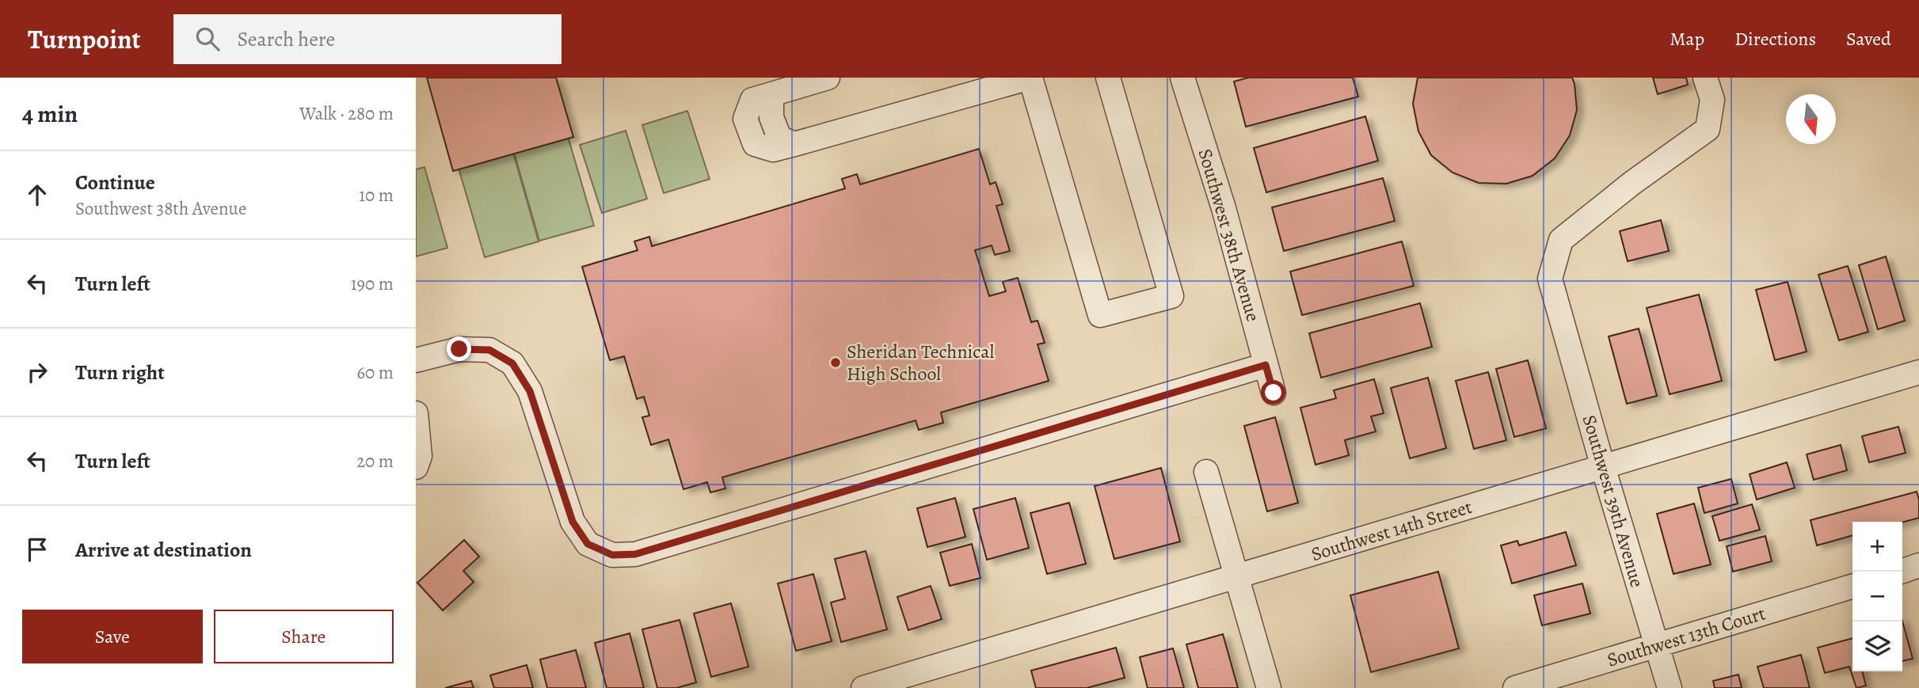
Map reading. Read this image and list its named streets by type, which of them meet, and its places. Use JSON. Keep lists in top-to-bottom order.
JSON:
{
  "streets": {
    "street": [
      "Southwest 38th Avenue",
      "Southwest 39th Avenue",
      "Southwest 14th Street",
      "Southwest 13th Court"
    ]
  },
  "crossings": [
    ["Southwest 39th Avenue", "Southwest 14th Street"],
    ["Southwest 39th Avenue", "Southwest 13th Court"]
  ],
  "places": ["Sheridan Technical High School"],
  "north": "bottom",
  "page": {
    "header": "Turnpoint",
    "search": "Search here",
    "nav": ["Map", "Directions", "Saved"],
    "heading": ["4 min", "Walk · 280 m"],
    "list": [
      ["Continue", "Southwest 38th Avenue", "10 m"],
      ["Turn left", "190 m"],
      ["Turn right", "60 m"],
      ["Turn left", "20 m"],
      "Arrive at destination"
    ],
    "map_buttons": ["+", "−"],
    "buttons": ["Save", "Share"]
  }
}
